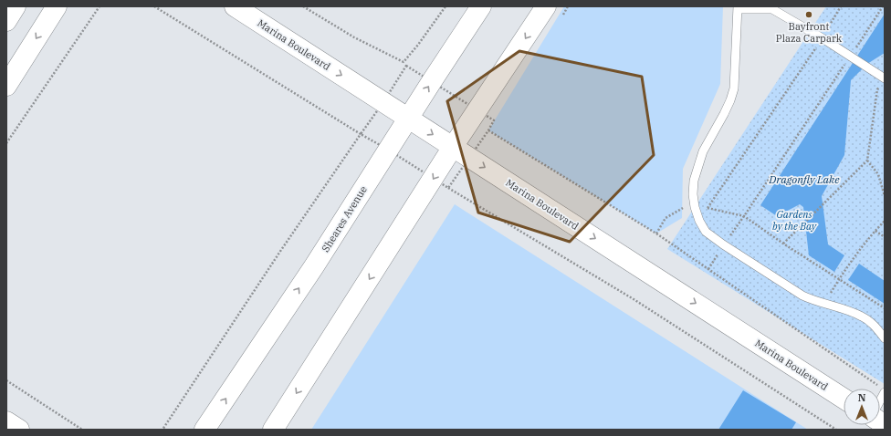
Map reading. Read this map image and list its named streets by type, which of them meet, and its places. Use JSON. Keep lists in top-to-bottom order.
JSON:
{
  "streets": {
    "main road": ["Marina Boulevard", "Sheares Avenue"]
  },
  "crossings": [
    ["Marina Boulevard", "Sheares Avenue"]
  ],
  "one_way": ["Marina Boulevard"],
  "water": ["Dragonfly Lake"],
  "parks": ["Gardens by the Bay"],
  "places": ["Bayfront Plaza Carpark"],
  "north": "top"
}
